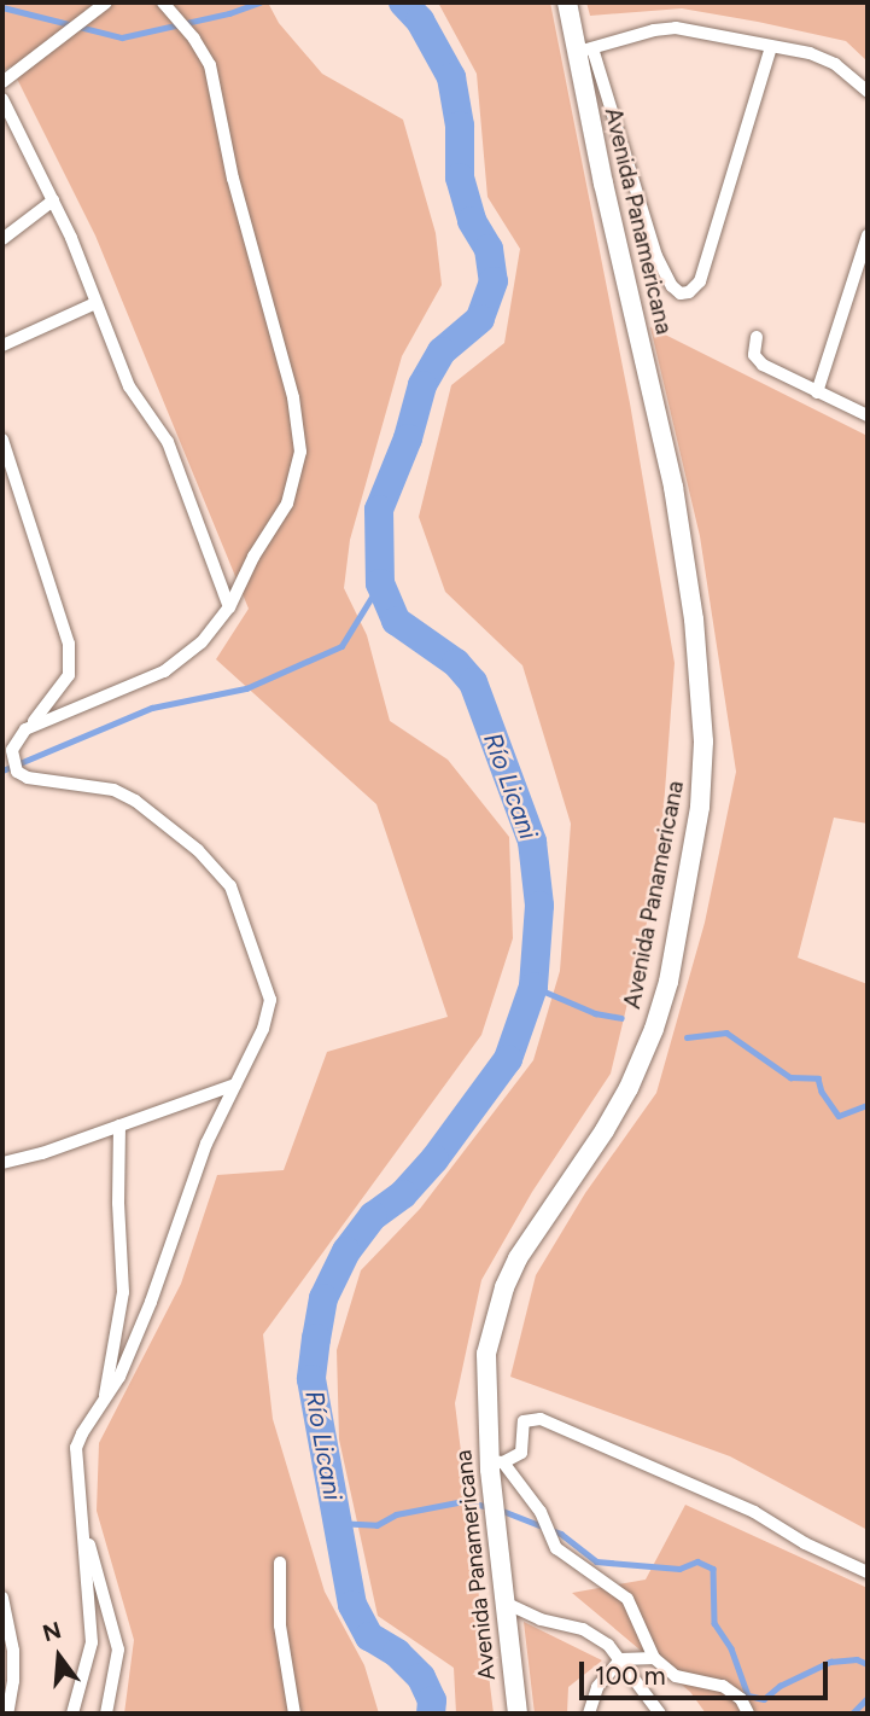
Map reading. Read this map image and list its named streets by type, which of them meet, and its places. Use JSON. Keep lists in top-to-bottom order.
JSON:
{
  "streets": {
    "main road": ["Avenida Panamericana"]
  },
  "water": ["Río Licani"],
  "scale_bar": "100 m",
  "north": "top"
}
